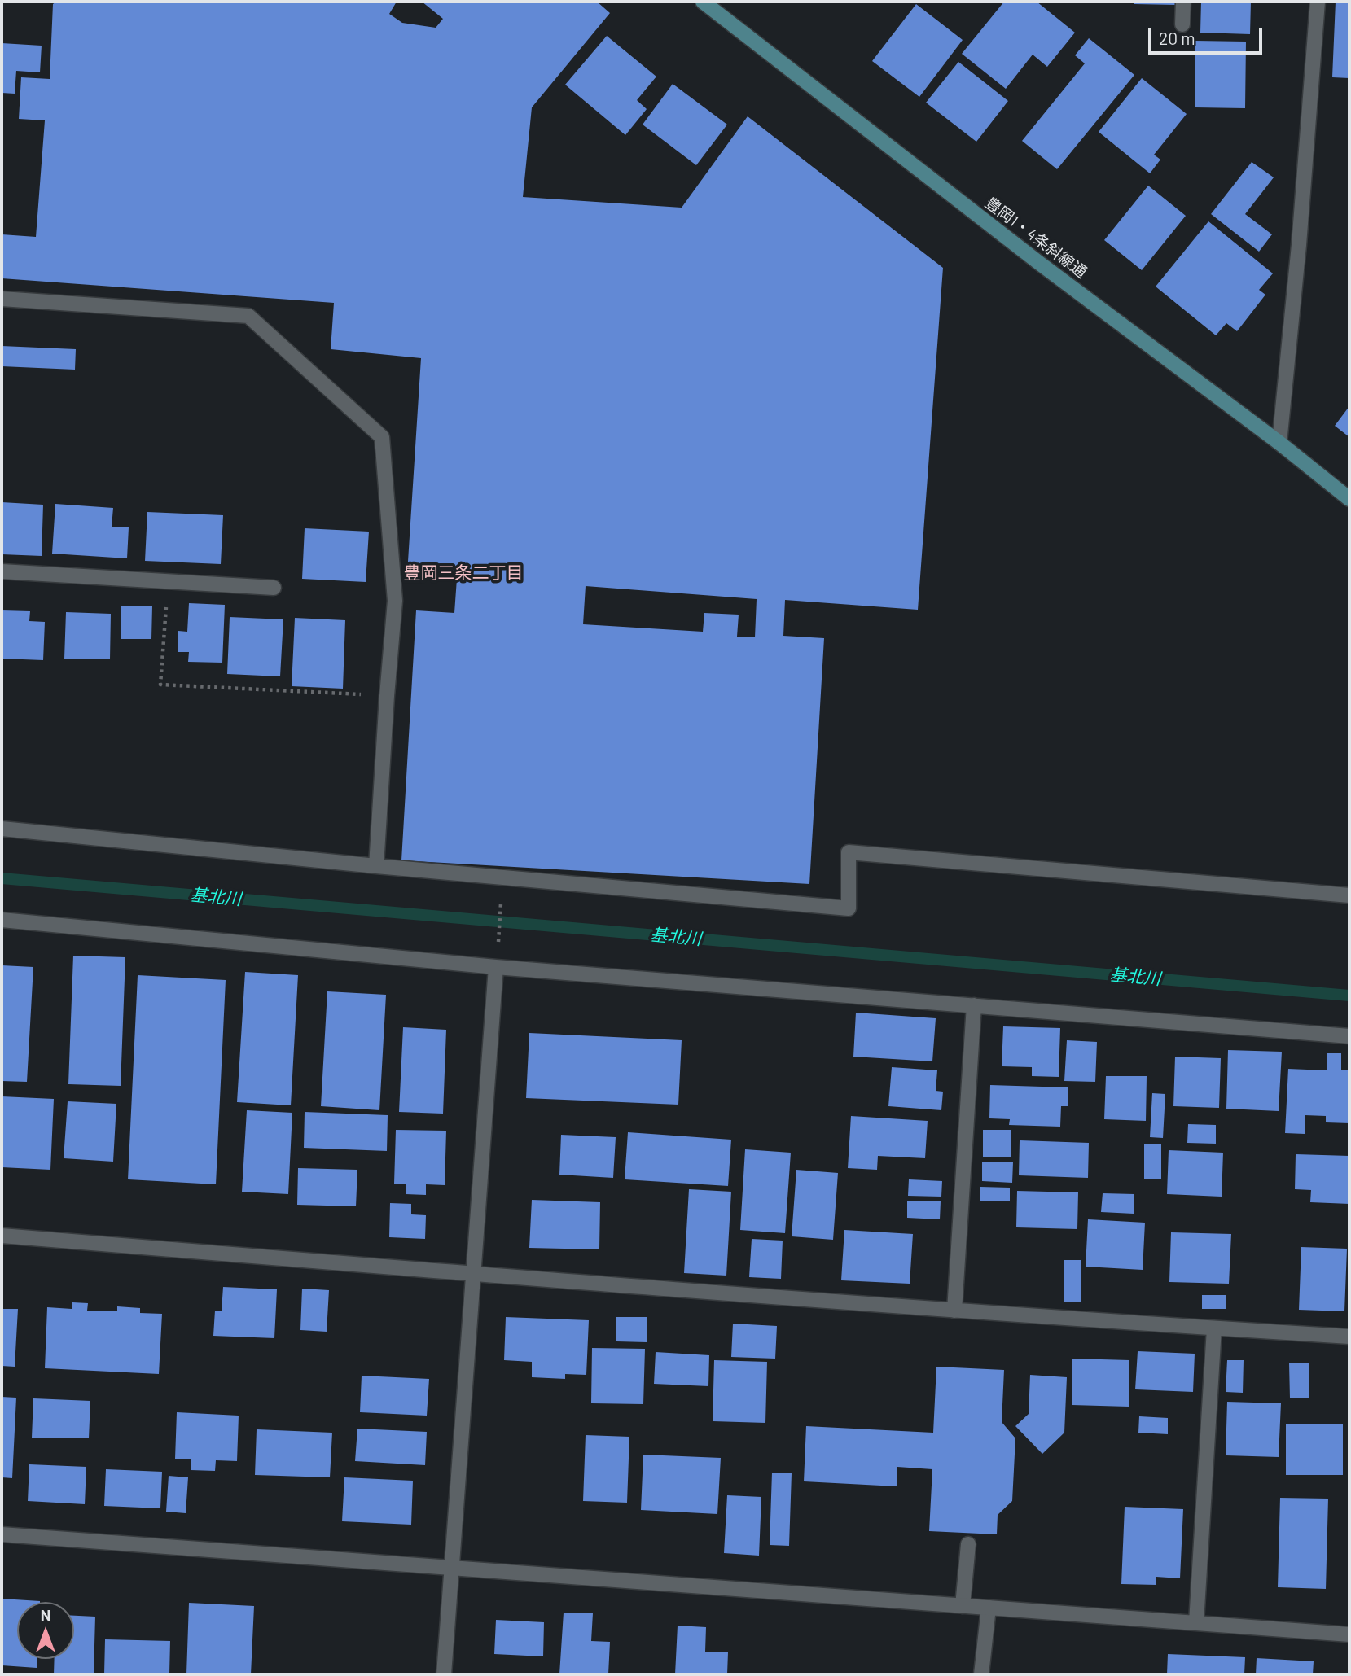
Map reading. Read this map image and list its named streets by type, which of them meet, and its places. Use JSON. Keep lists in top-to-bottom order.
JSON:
{
  "streets": {
    "street": ["豊岡1・4条斜線通"]
  },
  "districts": ["豊岡三条二丁目"],
  "water": ["基北川"],
  "scale_bar": "20 m",
  "north": "top"
}
